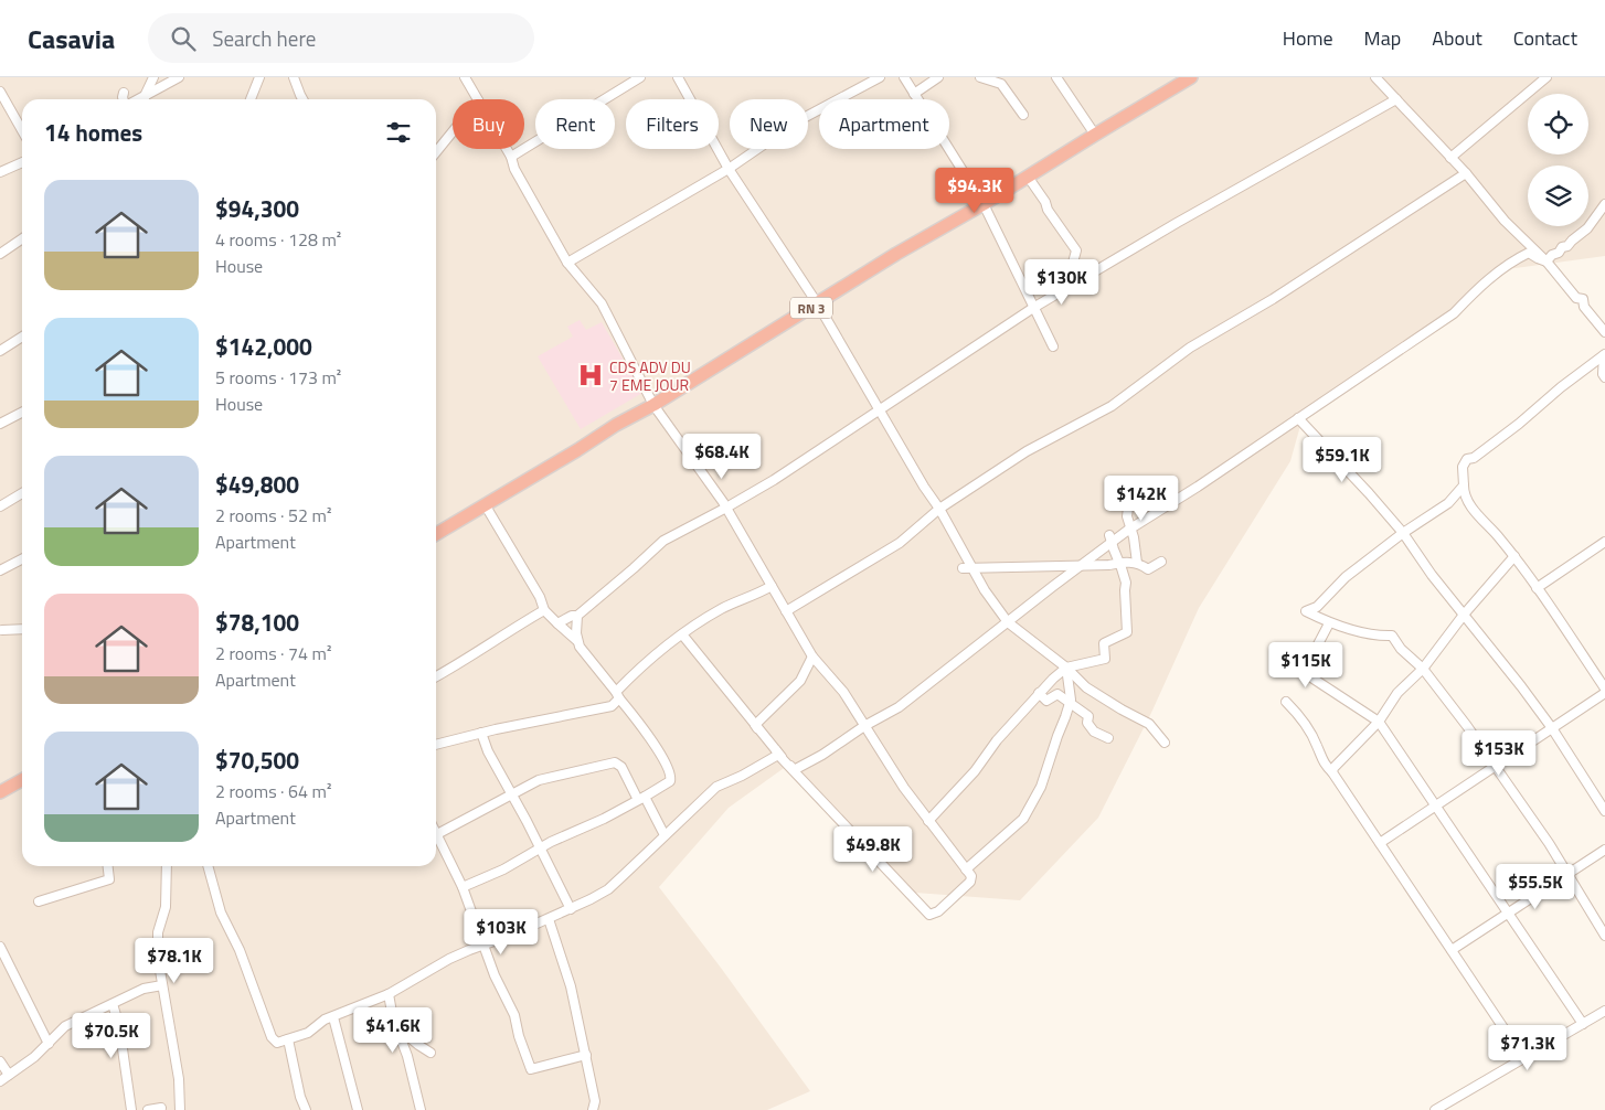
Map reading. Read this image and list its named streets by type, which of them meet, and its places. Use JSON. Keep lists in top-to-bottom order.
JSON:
{
  "streets": {
    "highway": ["RN 3"]
  },
  "places": {
    "hospital": ["CDS ADV DU 7 EME JOUR"]
  },
  "page": {
    "header": "Casavia",
    "search": "Search here",
    "nav": [
      "Home",
      "Map",
      "About",
      "Contact"
    ],
    "chip": [
      "Buy",
      "Rent",
      "Filters",
      "New",
      "Apartment"
    ],
    "heading": "14 homes",
    "list": [
      {
        "name": "$94,300",
        "note": "4 rooms · 128 m² · House"
      },
      {
        "name": "$142,000",
        "note": "5 rooms · 173 m² · House"
      },
      {
        "name": "$49,800",
        "note": "2 rooms · 52 m² · Apartment"
      },
      {
        "name": "$78,100",
        "note": "2 rooms · 74 m² · Apartment"
      },
      {
        "name": "$70,500",
        "note": "2 rooms · 64 m² · Apartment"
      }
    ],
    "price": [
      "$94.3K",
      "$130K",
      "$68.4K",
      "$59.1K",
      "$142K",
      "$115K",
      "$153K",
      "$49.8K",
      "$55.5K",
      "$103K",
      "$78.1K",
      "$41.6K",
      "$70.5K",
      "$71.3K"
    ]
  }
}
